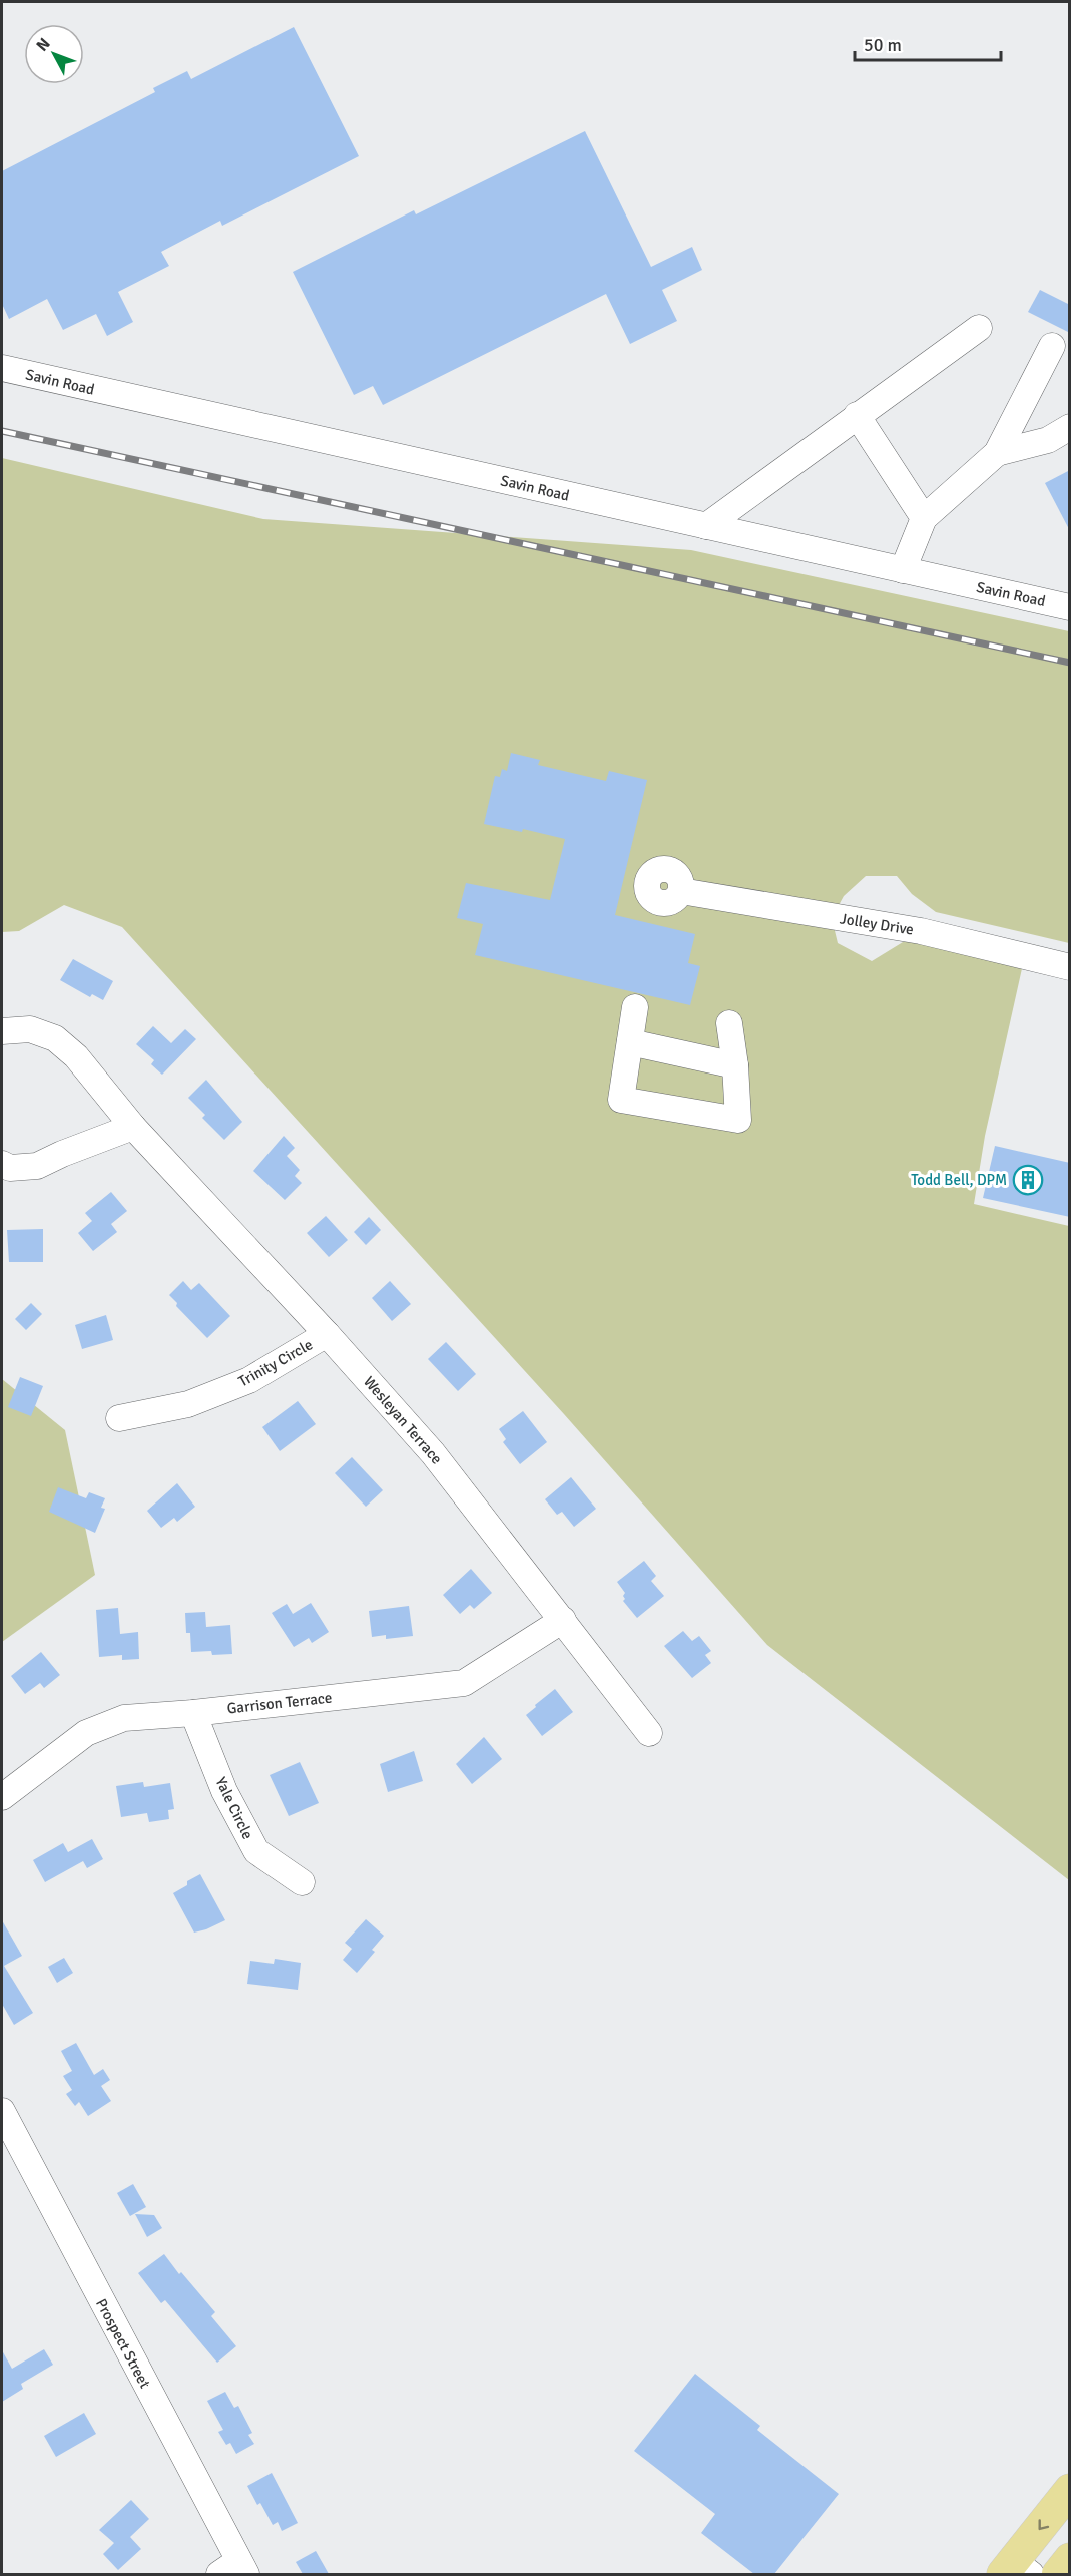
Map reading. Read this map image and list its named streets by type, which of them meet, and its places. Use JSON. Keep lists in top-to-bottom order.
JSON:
{
  "streets": {
    "street": [
      "Savin Road",
      "Jolley Drive",
      "Trinity Circle",
      "Wesleyan Terrace",
      "Garrison Terrace",
      "Yale Circle",
      "Prospect Street"
    ]
  },
  "crossings": [
    ["Trinity Circle", "Wesleyan Terrace"],
    ["Wesleyan Terrace", "Garrison Terrace"],
    ["Garrison Terrace", "Yale Circle"]
  ],
  "places": {
    "building": ["Todd Bell, DPM"]
  },
  "scale_bar": "50 m",
  "north": "top left"
}
